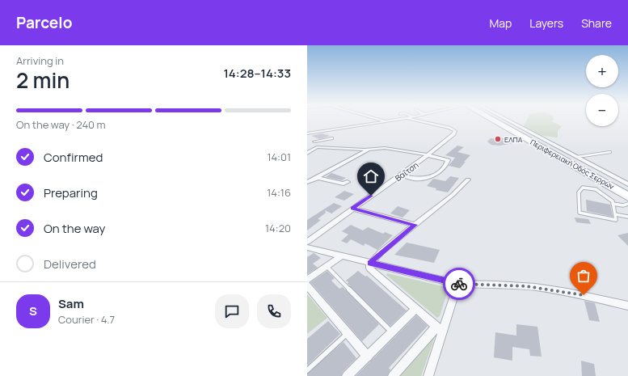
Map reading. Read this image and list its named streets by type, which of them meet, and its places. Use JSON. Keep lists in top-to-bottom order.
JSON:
{
  "streets": {
    "main road": ["Περιφερειακή Οδός Σερρών"],
    "street": ["Βαΐτση"]
  },
  "places": ["ΕΛΠΑ"],
  "page": {
    "header": "Parcelo",
    "nav": ["Map", "Layers", "Share"],
    "heading": ["2 min", "Arriving in", "14:28–14:33"],
    "panel": ["Sam", "Courier · 4.7"],
    "map_buttons": ["+", "−"],
    "bar": "On the way · 240 m",
    "list": [
      ["Confirmed", "14:01"],
      ["Preparing", "14:16"],
      ["On the way", "14:20"],
      "Delivered"
    ],
    "round": "S"
  }
}
